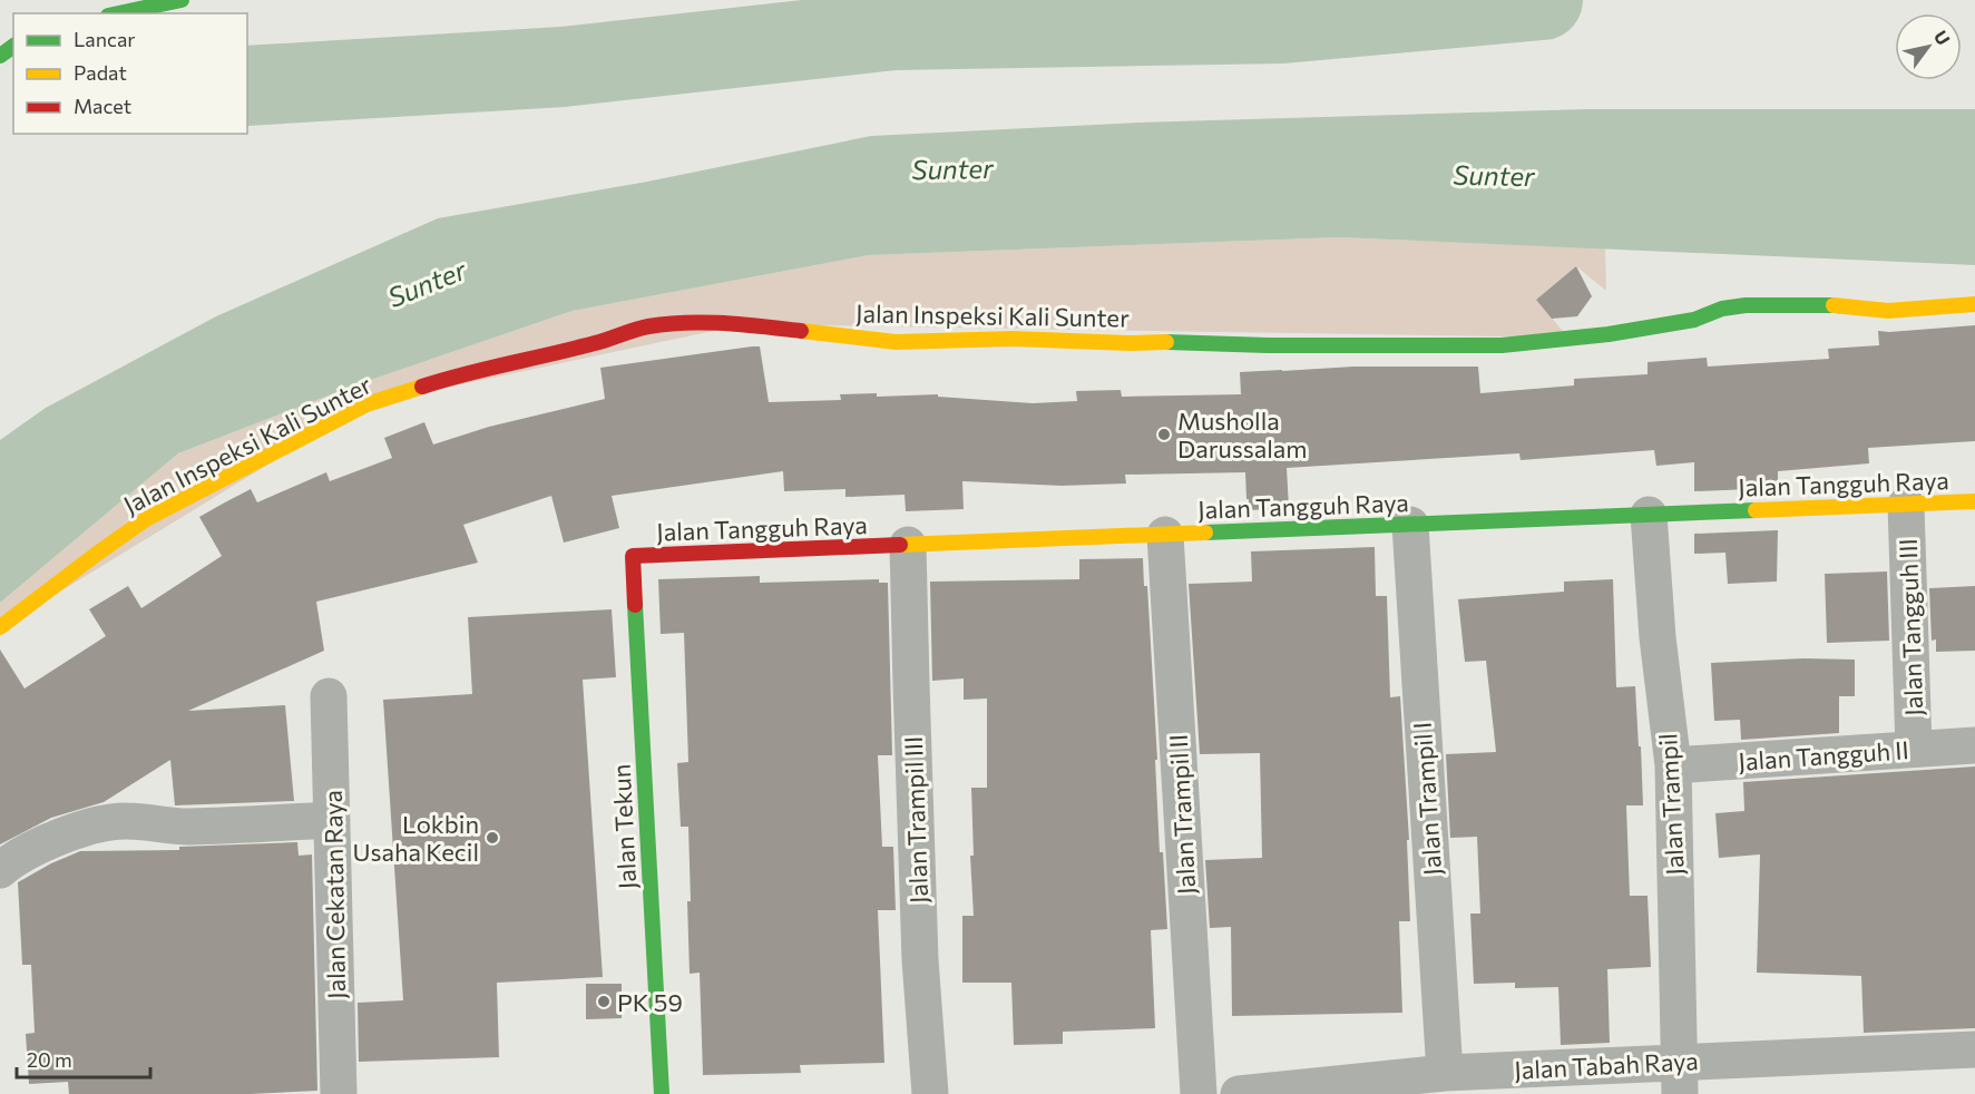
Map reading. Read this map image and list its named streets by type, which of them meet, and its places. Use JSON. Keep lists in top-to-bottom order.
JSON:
{
  "streets": {
    "main road": ["Jalan Inspeksi Kali Sunter", "Jalan Tangguh Raya", "Jalan Tekun"],
    "street": [
      "Jalan Tangguh III",
      "Jalan Tangguh II",
      "Jalan Trampil I",
      "Jalan Trampil",
      "Jalan Trampil II",
      "Jalan Trampil III",
      "Jalan Cekatan Raya",
      "Jalan Tabah Raya"
    ]
  },
  "crossings": [
    ["Jalan Tangguh Raya", "Jalan Tangguh III"],
    ["Jalan Tangguh Raya", "Jalan Trampil I"],
    ["Jalan Tangguh Raya", "Jalan Trampil"],
    ["Jalan Tangguh Raya", "Jalan Trampil II"],
    ["Jalan Tangguh Raya", "Jalan Trampil III"],
    ["Jalan Tangguh Raya", "Jalan Tekun"],
    ["Jalan Tangguh III", "Jalan Tangguh II"],
    ["Jalan Tangguh II", "Jalan Trampil"],
    ["Jalan Trampil I", "Jalan Tabah Raya"],
    ["Jalan Trampil", "Jalan Tabah Raya"]
  ],
  "water": ["Sunter"],
  "places": ["Musholla Darussalam", "Lokbin Usaha Kecil", "PK 59"],
  "legend": ["Lancar", "Padat", "Macet"],
  "scale_bar": "20 m",
  "north": "top right"
}
